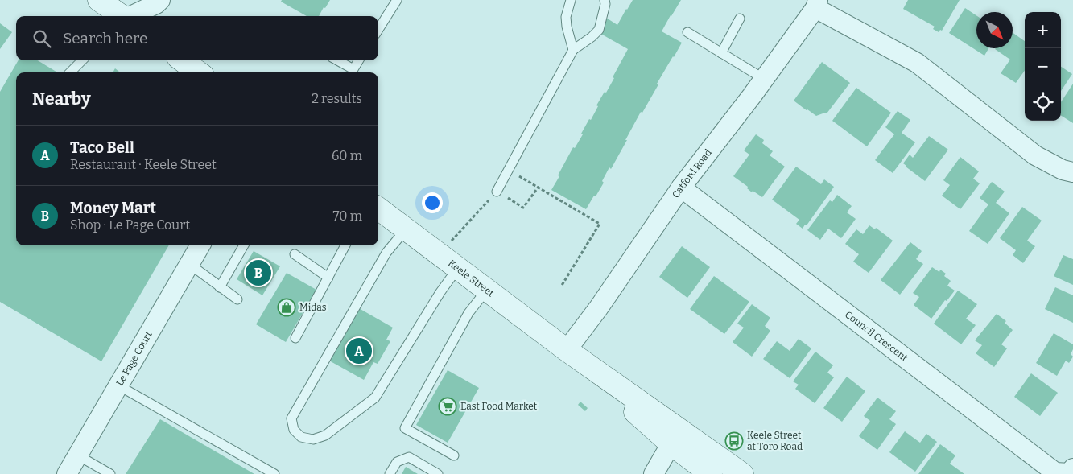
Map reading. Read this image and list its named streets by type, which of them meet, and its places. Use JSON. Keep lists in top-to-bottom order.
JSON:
{
  "streets": {
    "main road": ["Keele Street"],
    "street": ["Catford Road", "Council Crescent", "Le Page Court"]
  },
  "crossings": [
    ["Catford Road", "Keele Street"],
    ["Catford Road", "Council Crescent"]
  ],
  "places": {
    "shop": ["Midas"],
    "supermarket": ["East Food Market"],
    "bus stop": ["Keele Street at Toro Road"]
  },
  "north": "bottom right",
  "page": {
    "map_buttons": ["+", "−"],
    "search": "Search here",
    "heading": ["Nearby", "2 results"],
    "list": [
      {
        "mark": "A",
        "name": "Taco Bell",
        "note": "Restaurant · Keele Street",
        "value": "60 m"
      },
      {
        "mark": "B",
        "name": "Money Mart",
        "note": "Shop · Le Page Court",
        "value": "70 m"
      }
    ],
    "pins": ["B", "A"]
  }
}
